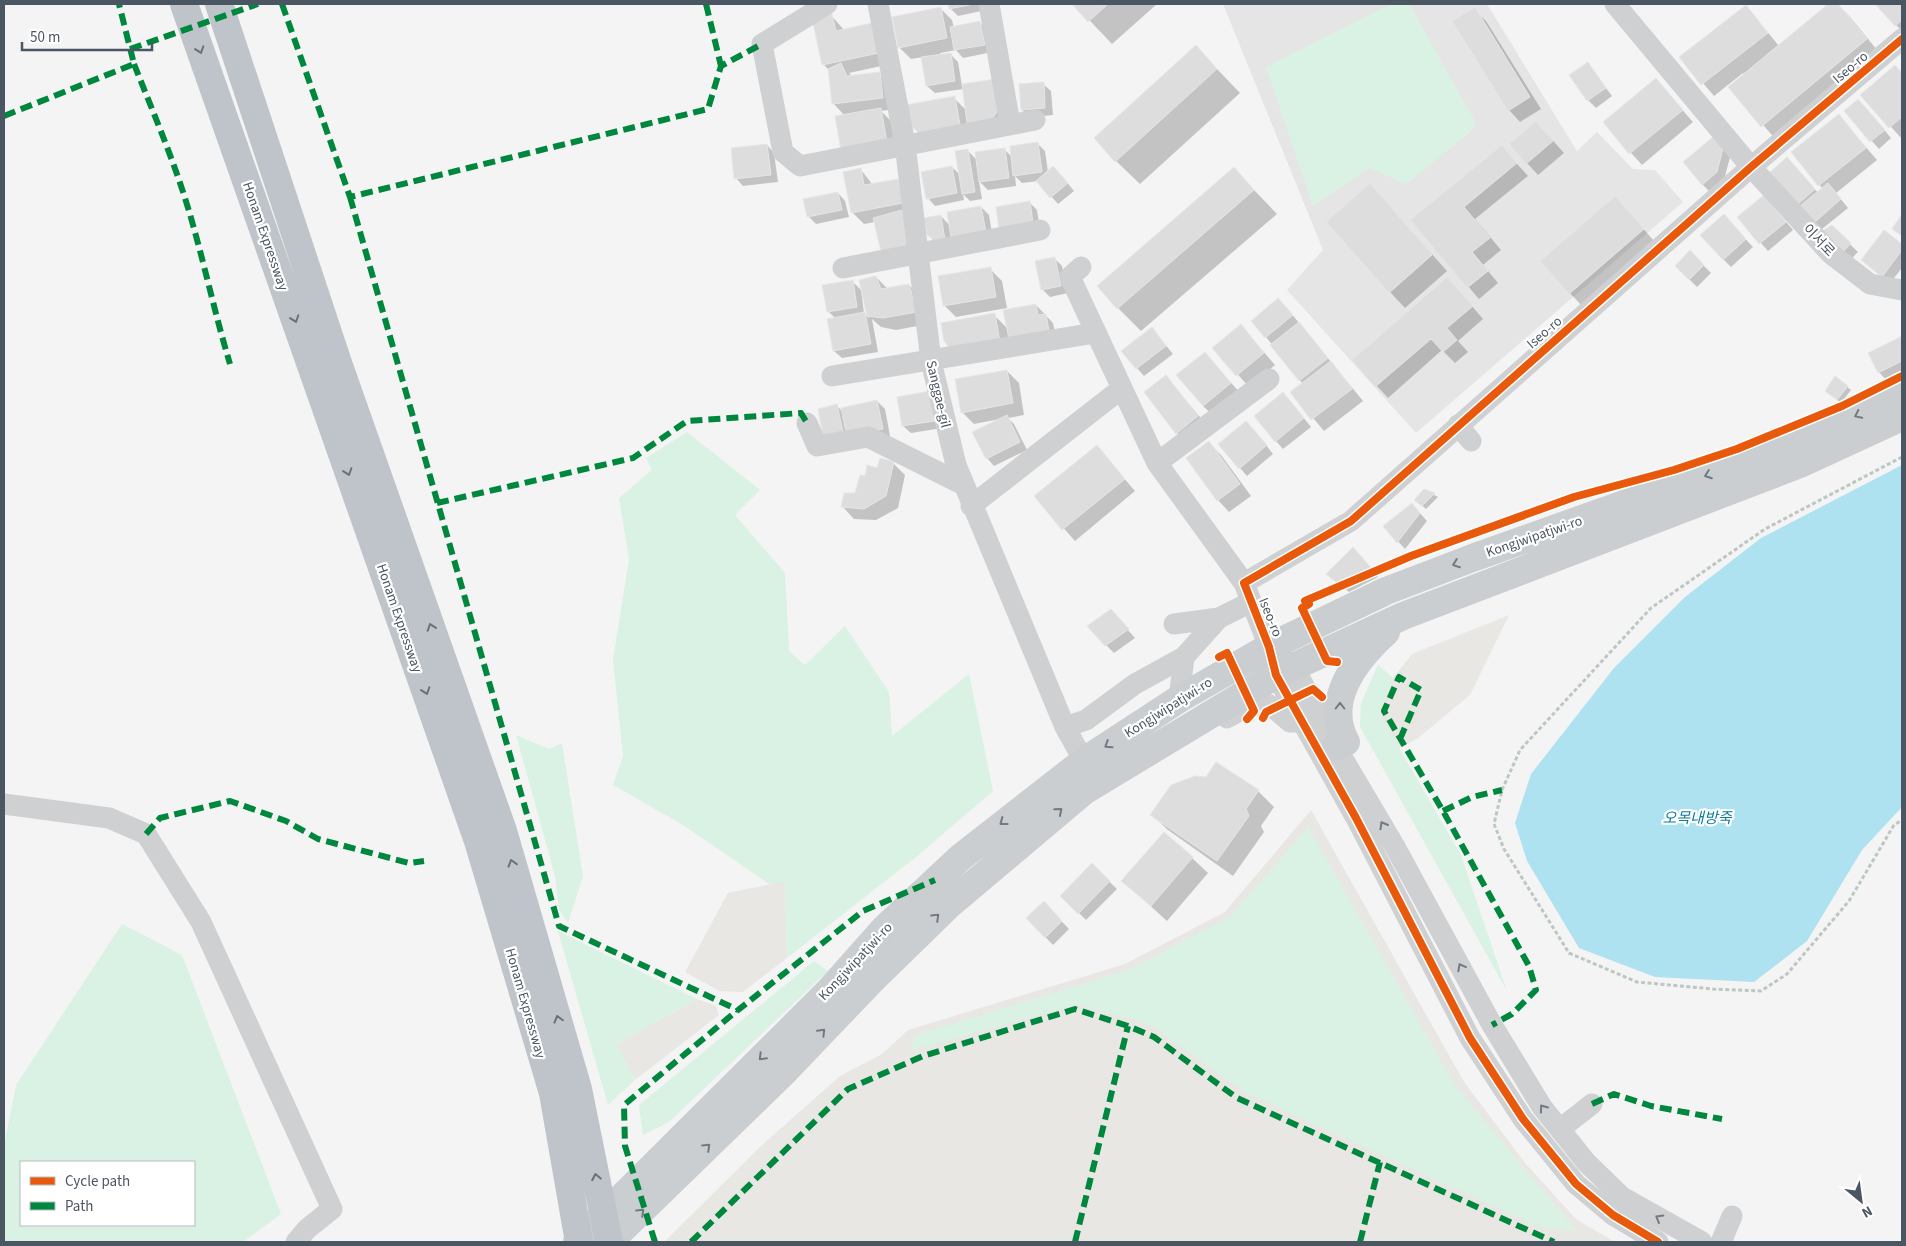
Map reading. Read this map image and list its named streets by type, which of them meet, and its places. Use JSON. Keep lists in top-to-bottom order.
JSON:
{
  "streets": {
    "highway": ["Honam Expressway"],
    "main road": ["Kongjwipatjwi-ro"],
    "street": ["Iseo-ro", "이서로", "Sanggae-gil"]
  },
  "crossings": [
    ["Iseo-ro", "이서로"],
    ["Iseo-ro", "Kongjwipatjwi-ro"],
    ["Honam Expressway", "Kongjwipatjwi-ro"],
    ["Sanggae-gil", "Kongjwipatjwi-ro"]
  ],
  "water": ["오목내방죽"],
  "legend": ["Cycle path", "Path"],
  "scale_bar": "50 m",
  "north": "bottom right"
}
